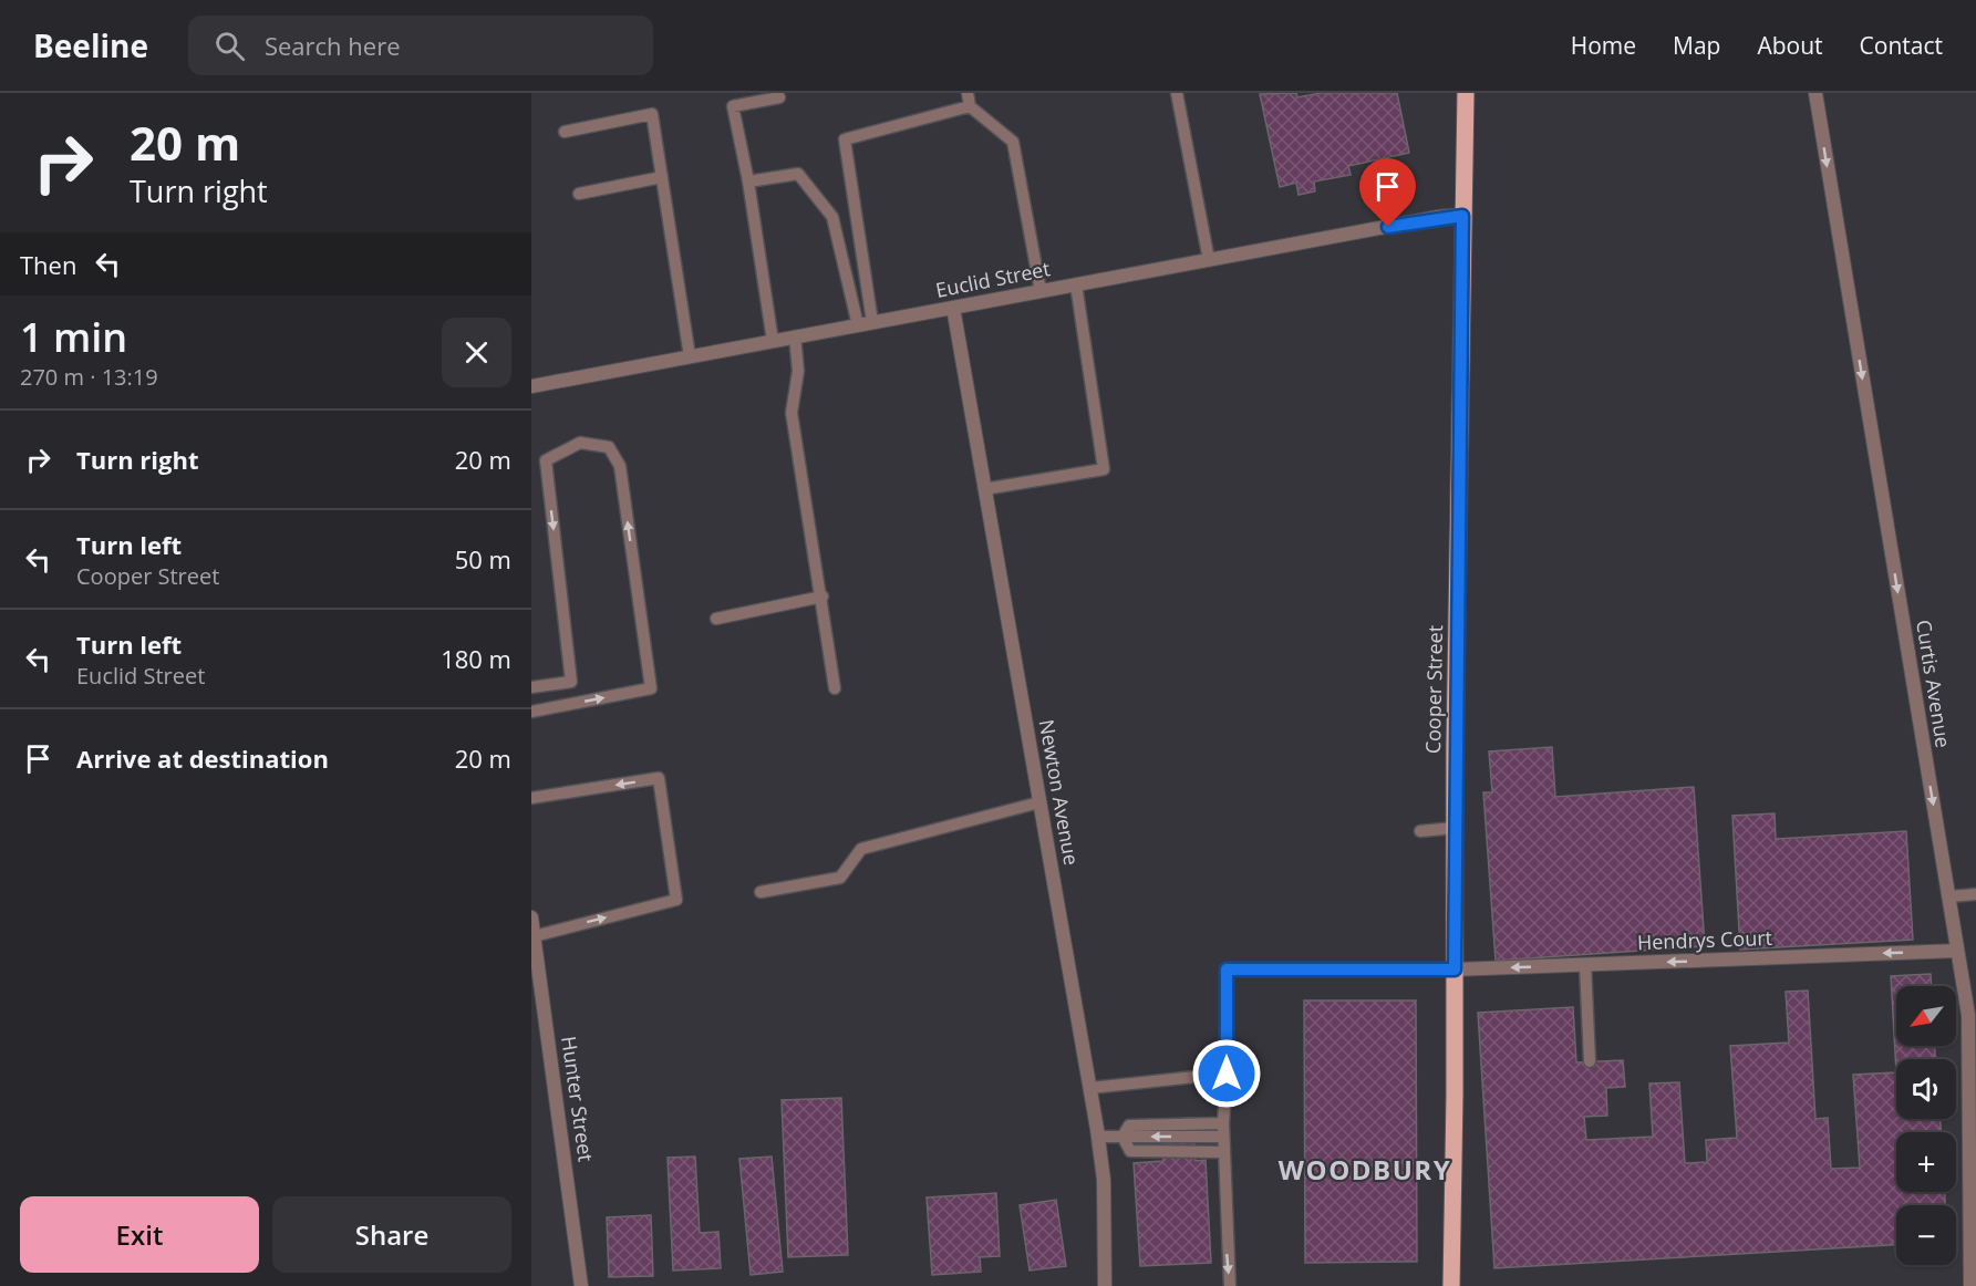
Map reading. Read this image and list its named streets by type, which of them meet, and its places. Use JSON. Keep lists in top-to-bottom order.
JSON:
{
  "streets": {
    "main road": ["Cooper Street"],
    "street": [
      "Euclid Street",
      "Curtis Avenue",
      "Newton Avenue",
      "Hendrys Court",
      "Hunter Street"
    ]
  },
  "crossings": [
    ["Euclid Street", "Cooper Street"],
    ["Euclid Street", "Newton Avenue"],
    ["Curtis Avenue", "Hendrys Court"],
    ["Cooper Street", "Hendrys Court"]
  ],
  "one_way": ["Curtis Avenue", "Hendrys Court"],
  "districts": ["WOODBURY"],
  "north": "bottom left",
  "page": {
    "header": "Beeline",
    "search": "Search here",
    "nav": [
      "Home",
      "Map",
      "About",
      "Contact"
    ],
    "turn": ["20 m", "Turn right"],
    "then": "Then",
    "heading": ["1 min", "270 m · 13:19"],
    "list": [
      {
        "name": "Turn right",
        "value": "20 m"
      },
      {
        "name": "Turn left",
        "note": "Cooper Street",
        "value": "50 m"
      },
      {
        "name": "Turn left",
        "note": "Euclid Street",
        "value": "180 m"
      },
      {
        "name": "Arrive at destination",
        "value": "20 m"
      }
    ],
    "map_buttons": ["+", "−"],
    "buttons": ["Exit", "Share"]
  }
}
